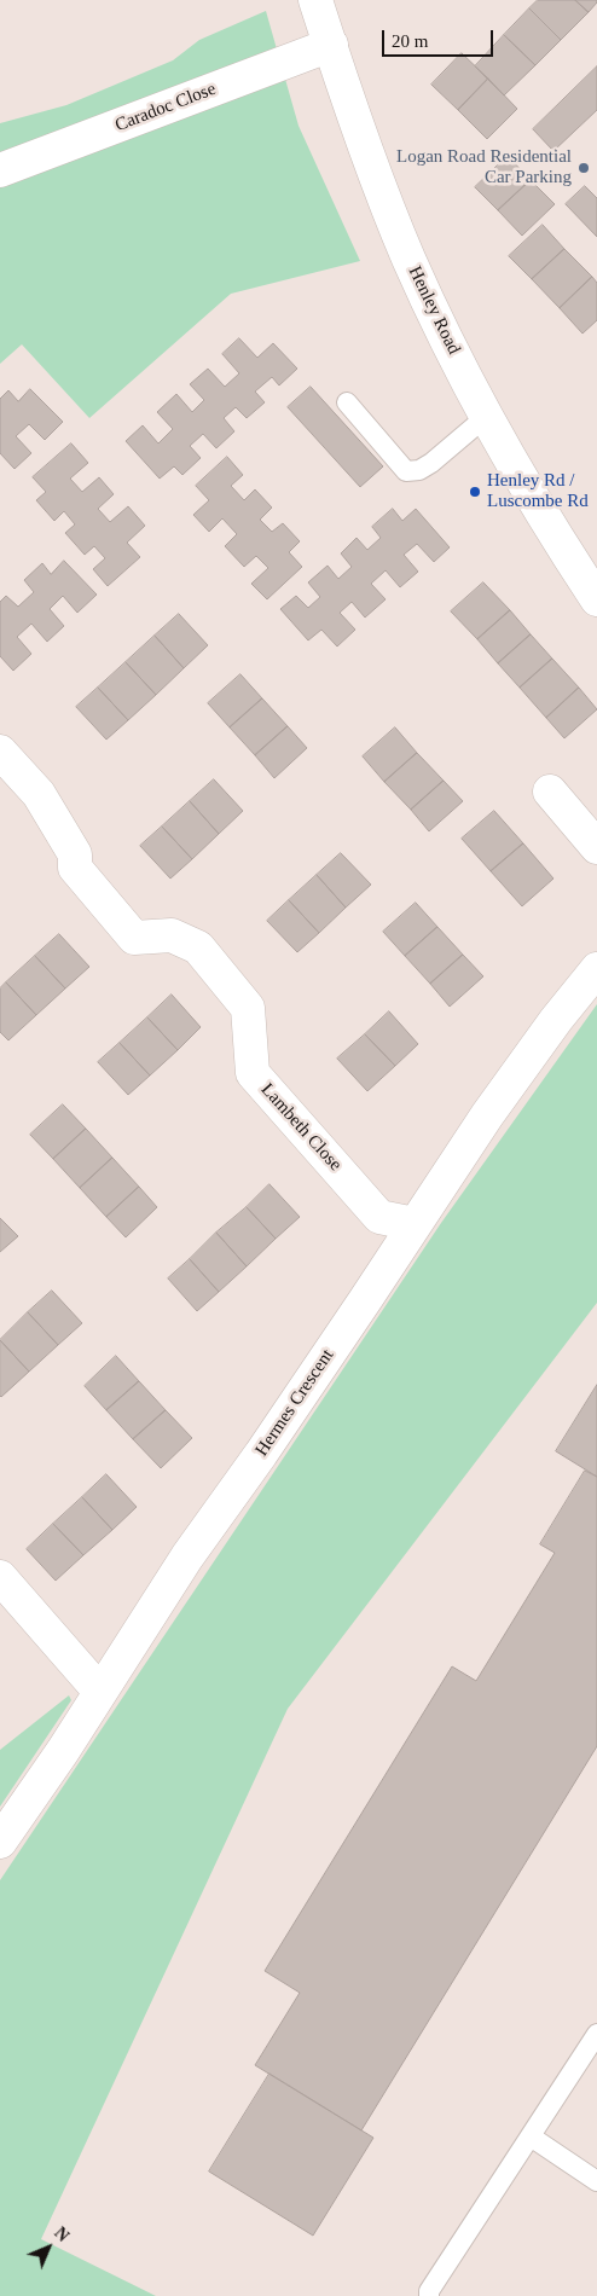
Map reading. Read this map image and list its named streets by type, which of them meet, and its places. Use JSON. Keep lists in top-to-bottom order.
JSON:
{
  "streets": {
    "street": [
      "Caradoc Close",
      "Henley Road",
      "Lambeth Close",
      "Hermes Crescent"
    ]
  },
  "crossings": [
    ["Caradoc Close", "Henley Road"],
    ["Lambeth Close", "Hermes Crescent"]
  ],
  "places": ["Logan Road Residential Car Parking", "Henley Rd / Luscombe Rd"],
  "scale_bar": "20 m",
  "north": "top right"
}
